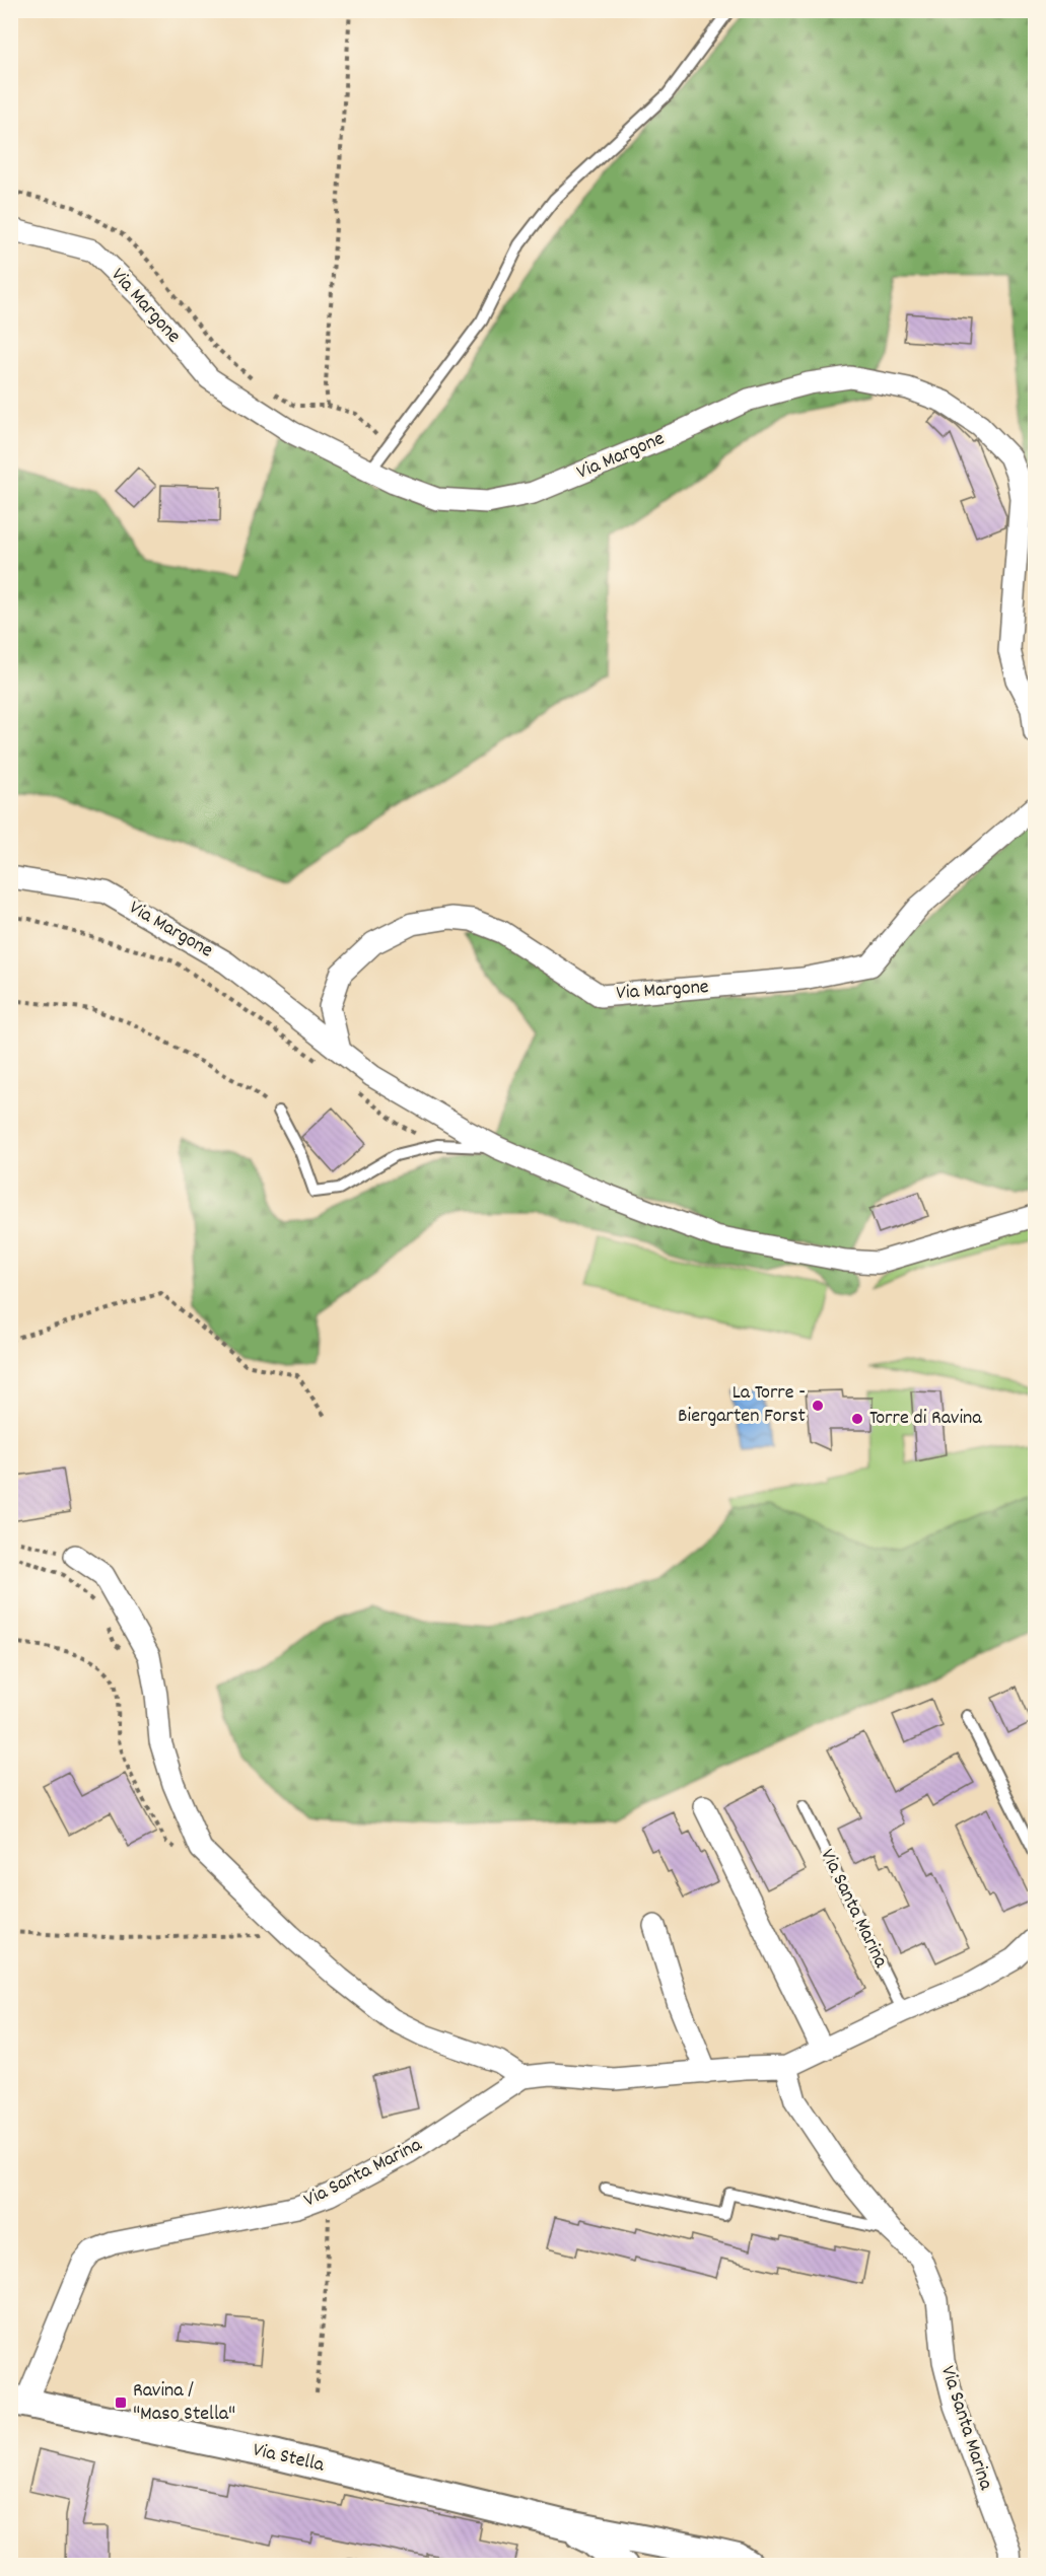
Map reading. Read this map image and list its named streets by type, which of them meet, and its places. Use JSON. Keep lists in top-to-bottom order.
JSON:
{
  "streets": {
    "main road": ["Via Stella"],
    "street": ["Via Margone", "Via Santa Marina"]
  },
  "crossings": [
    ["Via Santa Marina", "Via Stella"]
  ],
  "places": {
    "other": ["La Torre - Biergarten Forst", "Torre di Ravina"],
    "transit": ["Ravina / \"Maso Stella\""]
  }
}
